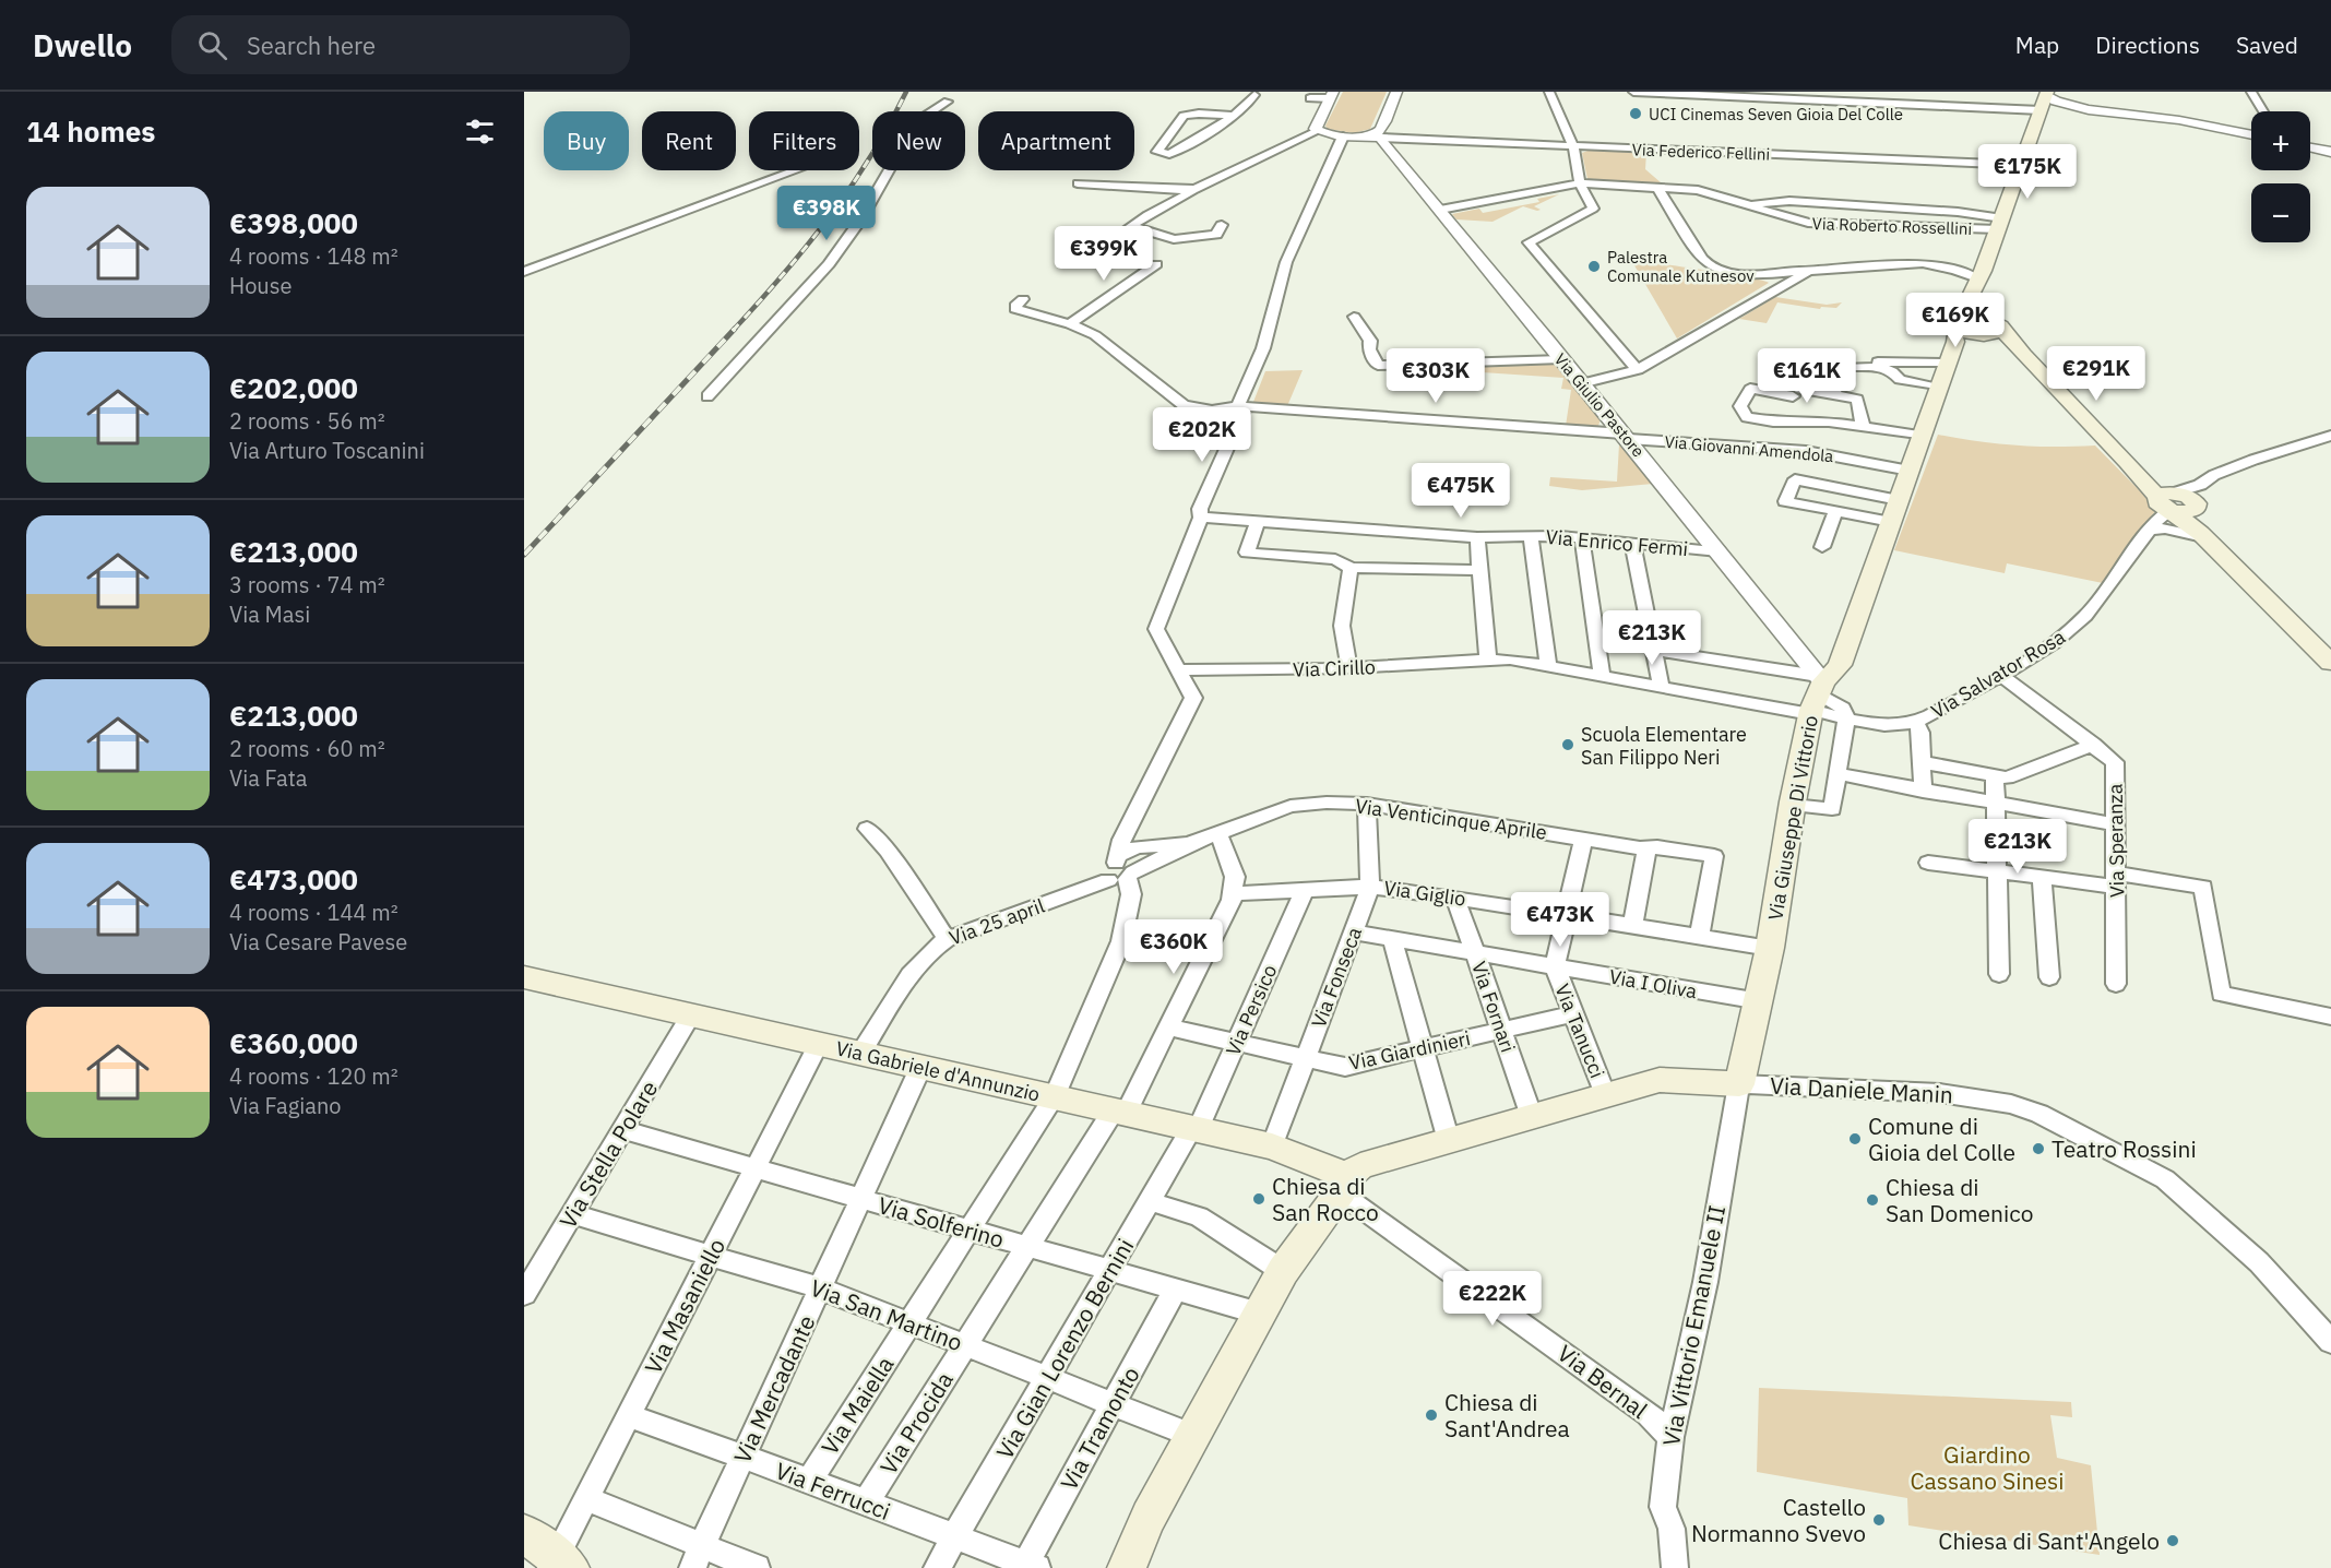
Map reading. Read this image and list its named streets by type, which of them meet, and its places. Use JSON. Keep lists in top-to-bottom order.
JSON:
{
  "streets": {
    "main road": ["Via Giuseppe Di Vittorio", "Via Gabriele d'Annunzio"],
    "street": [
      "Via Federico Fellini",
      "Via Roberto Rossellini",
      "Via Giulio Pastore",
      "Via Giovanni Amendola",
      "Via Enrico Fermi",
      "Via Cirillo",
      "Via Salvator Rosa",
      "Via Venticinque Aprile",
      "Via Speranza",
      "Via Giglio",
      "Via 25 april",
      "Via Fonseca",
      "Via I Oliva",
      "Via Fornari",
      "Via Persico",
      "Via Tanucci",
      "Via Giardinieri",
      "Via Daniele Manin",
      "Via Stella Polare",
      "Via Solferino",
      "Via Masaniello",
      "Via San Martino",
      "Via Vittorio Emanuele II",
      "Via Gian Lorenzo Bernini",
      "Via Bernal",
      "Via Mercadante",
      "Via Maiella",
      "Via Procida",
      "Via Tramonto",
      "Via Ferrucci"
    ]
  },
  "crossings": [
    ["Via Federico Fellini", "Via Giulio Pastore"],
    ["Via Federico Fellini", "Via Giuseppe Di Vittorio"],
    ["Via Roberto Rossellini", "Via Giulio Pastore"],
    ["Via Roberto Rossellini", "Via Giuseppe Di Vittorio"],
    ["Via Giulio Pastore", "Via Giovanni Amendola"],
    ["Via Giulio Pastore", "Via Enrico Fermi"],
    ["Via Giulio Pastore", "Via Cirillo"],
    ["Via Giulio Pastore", "Via Giuseppe Di Vittorio"],
    ["Via Giovanni Amendola", "Via Giuseppe Di Vittorio"],
    ["Via Cirillo", "Via Giuseppe Di Vittorio"],
    ["Via Salvator Rosa", "Via Speranza"],
    ["Via Giuseppe Di Vittorio", "Via Giglio"],
    ["Via Giuseppe Di Vittorio", "Via I Oliva"],
    ["Via Giuseppe Di Vittorio", "Via Daniele Manin"],
    ["Via Giuseppe Di Vittorio", "Via Vittorio Emanuele II"],
    ["Via Venticinque Aprile", "Via Giglio"],
    ["Via Venticinque Aprile", "Via 25 april"],
    ["Via Venticinque Aprile", "Via Fonseca"],
    ["Via Venticinque Aprile", "Via Maiella"],
    ["Via Giglio", "Via Fonseca"],
    ["Via Giglio", "Via Fornari"],
    ["Via Giglio", "Via Persico"],
    ["Via Giglio", "Via Procida"],
    ["Via 25 april", "Via Gabriele d'Annunzio"],
    ["Via 25 april", "Via Maiella"],
    ["Via Fonseca", "Via I Oliva"],
    ["Via Fonseca", "Via Giardinieri"],
    ["Via Fonseca", "Via Gabriele d'Annunzio"],
    ["Via I Oliva", "Via Fornari"],
    ["Via I Oliva", "Via Tanucci"],
    ["Via Fornari", "Via Giardinieri"],
    ["Via Persico", "Via Giardinieri"],
    ["Via Persico", "Via Gabriele d'Annunzio"],
    ["Via Persico", "Via Gian Lorenzo Bernini"],
    ["Via Tanucci", "Via Giardinieri"],
    ["Via Giardinieri", "Via Procida"],
    ["Via Gabriele d'Annunzio", "Via Stella Polare"],
    ["Via Gabriele d'Annunzio", "Via Masaniello"],
    ["Via Gabriele d'Annunzio", "Via Gian Lorenzo Bernini"],
    ["Via Gabriele d'Annunzio", "Via Bernal"],
    ["Via Gabriele d'Annunzio", "Via Mercadante"],
    ["Via Gabriele d'Annunzio", "Via Maiella"],
    ["Via Gabriele d'Annunzio", "Via Procida"],
    ["Via Daniele Manin", "Via Vittorio Emanuele II"],
    ["Via Stella Polare", "Via Solferino"],
    ["Via Stella Polare", "Via San Martino"],
    ["Via Solferino", "Via Masaniello"],
    ["Via Solferino", "Via Gian Lorenzo Bernini"],
    ["Via Solferino", "Via Mercadante"],
    ["Via Solferino", "Via Maiella"],
    ["Via Solferino", "Via Procida"],
    ["Via Solferino", "Via Tramonto"],
    ["Via Masaniello", "Via San Martino"],
    ["Via Masaniello", "Via Ferrucci"],
    ["Via San Martino", "Via Gian Lorenzo Bernini"],
    ["Via San Martino", "Via Mercadante"],
    ["Via San Martino", "Via Maiella"],
    ["Via San Martino", "Via Procida"],
    ["Via San Martino", "Via Tramonto"],
    ["Via Vittorio Emanuele II", "Via Bernal"],
    ["Via Gian Lorenzo Bernini", "Via Ferrucci"],
    ["Via Mercadante", "Via Ferrucci"],
    ["Via Maiella", "Via Ferrucci"],
    ["Via Procida", "Via Ferrucci"],
    ["Via Tramonto", "Via Ferrucci"]
  ],
  "parks": ["Giardino Cassano Sinesi"],
  "places": [
    "UCI Cinemas Seven Gioia Del Colle",
    "Palestra Comunale Kutnesov",
    "Scuola Elementare San Filippo Neri",
    "Comune di Gioia del Colle",
    "Teatro Rossini",
    "Chiesa di San Rocco",
    "Chiesa di San Domenico",
    "Chiesa di Sant'Andrea",
    "Castello Normanno Svevo",
    "Chiesa di Sant'Angelo"
  ],
  "page": {
    "header": "Dwello",
    "search": "Search here",
    "nav": ["Map", "Directions", "Saved"],
    "heading": "14 homes",
    "map_buttons": ["+", "−"],
    "chip": [
      "Buy",
      "Rent",
      "Filters",
      "New",
      "Apartment"
    ],
    "price": [
      "€175K",
      "€398K",
      "€399K",
      "€169K",
      "€291K",
      "€303K",
      "€161K",
      "€202K",
      "€475K",
      "€213K",
      "€213K",
      "€473K",
      "€360K",
      "€222K"
    ],
    "list": [
      {
        "name": "€398,000",
        "note": "4 rooms · 148 m² · House"
      },
      {
        "name": "€202,000",
        "note": "2 rooms · 56 m² · Via Arturo Toscanini"
      },
      {
        "name": "€213,000",
        "note": "3 rooms · 74 m² · Via Masi"
      },
      {
        "name": "€213,000",
        "note": "2 rooms · 60 m² · Via Fata"
      },
      {
        "name": "€473,000",
        "note": "4 rooms · 144 m² · Via Cesare Pavese"
      },
      {
        "name": "€360,000",
        "note": "4 rooms · 120 m² · Via Fagiano"
      }
    ]
  }
}
